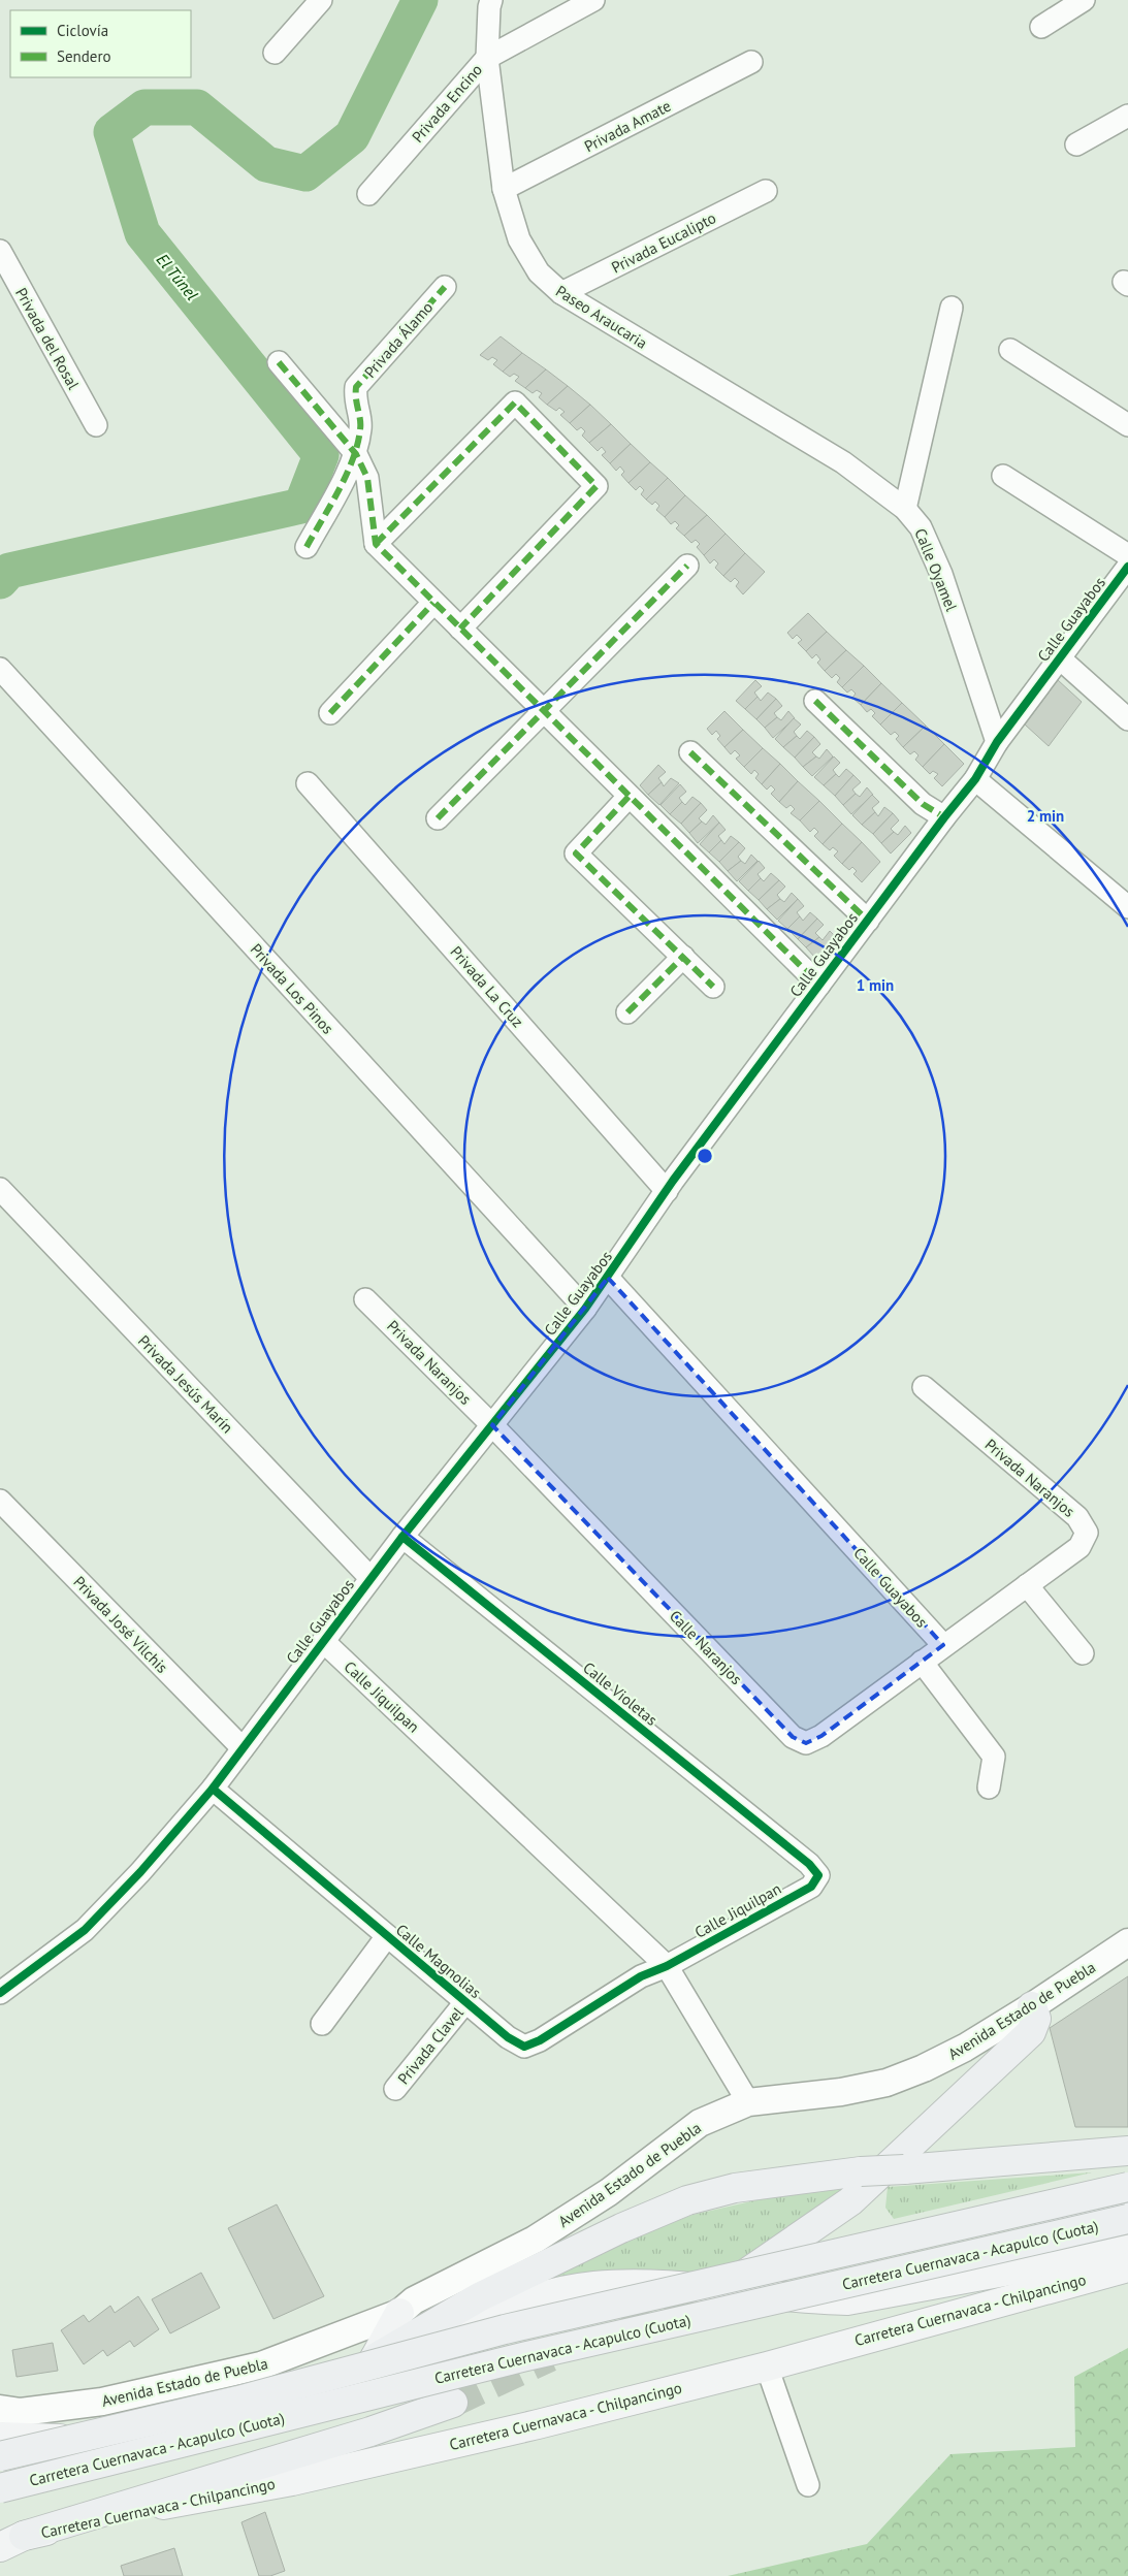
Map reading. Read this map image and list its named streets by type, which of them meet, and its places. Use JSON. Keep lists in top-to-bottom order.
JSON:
{
  "streets": {
    "highway": ["Carretera Cuernavaca - Acapulco (Cuota)"],
    "main road": ["Carretera Cuernavaca - Chilpancingo"],
    "street": [
      "Privada Encino",
      "Privada Amate",
      "Privada Eucalipto",
      "Paseo Araucaria",
      "Privada del Rosal",
      "Privada Álamo",
      "Calle Oyamel",
      "Calle Guayabos",
      "Privada La Cruz",
      "Privada Los Pinos",
      "Privada Naranjos",
      "Privada Jesús Marín",
      "Privada José Vilchis",
      "Calle Naranjos",
      "Calle Violetas",
      "Calle Jiquilpan",
      "Calle Magnolias",
      "Avenida Estado de Puebla",
      "Privada Clavel"
    ]
  },
  "crossings": [
    ["Privada Encino", "Paseo Araucaria"],
    ["Privada Amate", "Paseo Araucaria"],
    ["Privada Eucalipto", "Paseo Araucaria"],
    ["Paseo Araucaria", "Calle Oyamel"],
    ["Calle Oyamel", "Calle Guayabos"],
    ["Calle Guayabos", "Privada La Cruz"],
    ["Calle Guayabos", "Privada Los Pinos"],
    ["Calle Guayabos", "Privada Naranjos"],
    ["Calle Guayabos", "Privada Jesús Marín"],
    ["Calle Guayabos", "Privada José Vilchis"],
    ["Calle Guayabos", "Calle Naranjos"],
    ["Calle Guayabos", "Calle Violetas"],
    ["Calle Guayabos", "Calle Jiquilpan"],
    ["Calle Guayabos", "Calle Magnolias"],
    ["Privada Naranjos", "Calle Naranjos"],
    ["Calle Violetas", "Calle Jiquilpan"],
    ["Calle Jiquilpan", "Calle Magnolias"],
    ["Calle Jiquilpan", "Avenida Estado de Puebla"],
    ["Calle Magnolias", "Privada Clavel"]
  ],
  "water": ["El Túnel"],
  "legend": ["Ciclovía", "Sendero"],
  "rings": ["2 min", "1 min"]
}
